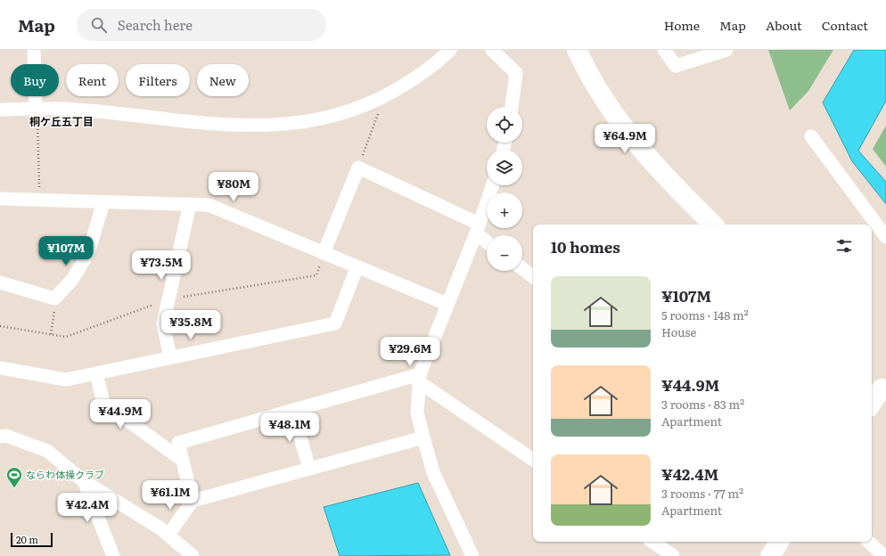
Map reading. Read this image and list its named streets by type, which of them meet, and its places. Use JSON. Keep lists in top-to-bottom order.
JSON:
{
  "districts": ["桐ケ丘五丁目"],
  "places": {
    "sports": ["ならわ体操クラブ"]
  },
  "scale_bar": "20 m",
  "page": {
    "header": "Map",
    "search": "Search here",
    "nav": [
      "Home",
      "Map",
      "About",
      "Contact"
    ],
    "chip": [
      "Buy",
      "Rent",
      "Filters",
      "New"
    ],
    "map_buttons": ["+", "−"],
    "price": [
      "¥64.9M",
      "¥80M",
      "¥107M",
      "¥73.5M",
      "¥35.8M",
      "¥29.6M",
      "¥44.9M",
      "¥48.1M",
      "¥61.1M",
      "¥42.4M"
    ],
    "heading": "10 homes",
    "list": [
      {
        "name": "¥107M",
        "note": "5 rooms · 148 m² · House"
      },
      {
        "name": "¥44.9M",
        "note": "3 rooms · 83 m² · Apartment"
      },
      {
        "name": "¥42.4M",
        "note": "3 rooms · 77 m² · Apartment"
      }
    ],
    "scale": "20 m"
  }
}
